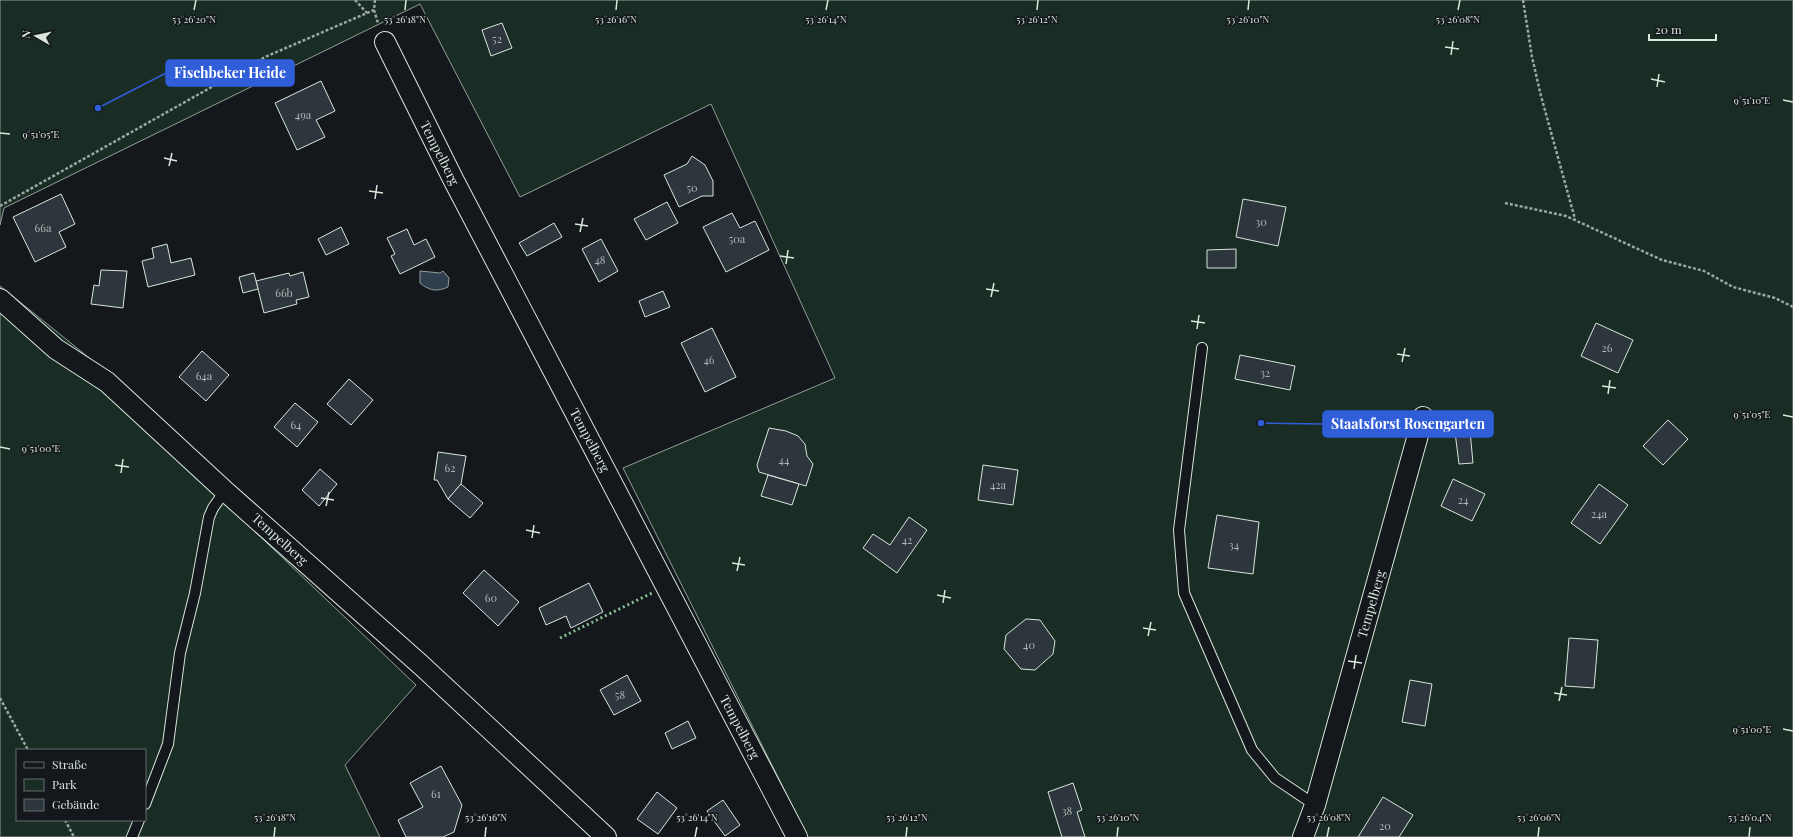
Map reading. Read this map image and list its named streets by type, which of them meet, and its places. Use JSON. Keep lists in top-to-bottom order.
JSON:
{
  "streets": {
    "street": ["Tempelberg"]
  },
  "places": ["Fischbeker Heide", "Staatsforst Rosengarten"],
  "house_numbers": [
    "52",
    "49a",
    "50",
    "30",
    "66a",
    "50a",
    "48",
    "66b",
    "26",
    "46",
    "32",
    "64a",
    "64",
    "44",
    "62",
    "42a",
    "24",
    "24a",
    "42",
    "34",
    "60",
    "40",
    "58",
    "61",
    "38",
    "20"
  ],
  "legend": ["Straße", "Park", "Gebäude"],
  "scale_bar": "20 m",
  "north": "left",
  "coordinates": [
    "53°26'20\"N",
    "53°26'18\"N",
    "53°26'16\"N",
    "53°26'14\"N",
    "53°26'12\"N",
    "53°26'10\"N",
    "53°26'08\"N",
    "9°51'10\"E",
    "9°51'05\"E",
    "9°51'00\"E",
    "53°26'06\"N",
    "53°26'04\"N"
  ]
}
